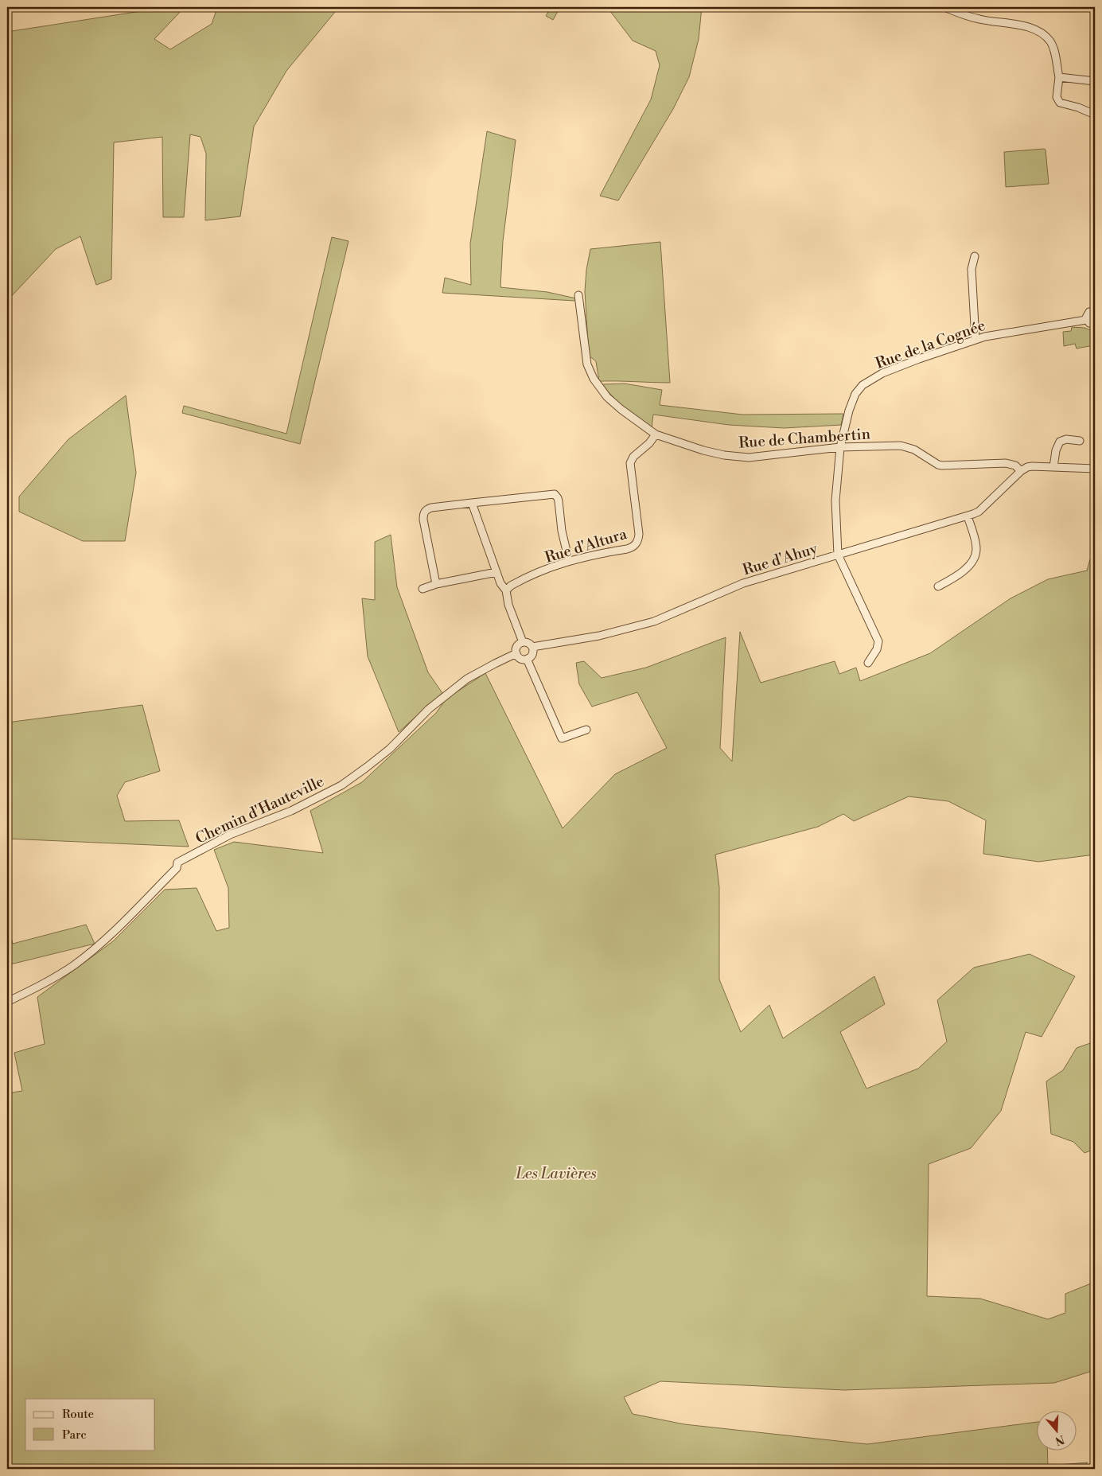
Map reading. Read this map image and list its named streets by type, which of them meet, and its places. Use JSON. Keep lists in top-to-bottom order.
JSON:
{
  "streets": {
    "street": [
      "Rue de la Cognée",
      "Rue de Chambertin",
      "Rue d'Altura",
      "Rue d'Ahuy",
      "Chemin d'Hauteville"
    ]
  },
  "crossings": [
    ["Rue de la Cognée", "Rue de Chambertin"],
    ["Rue de la Cognée", "Rue d'Ahuy"],
    ["Rue de Chambertin", "Rue d'Altura"],
    ["Rue de Chambertin", "Rue d'Ahuy"],
    ["Rue d'Ahuy", "Chemin d'Hauteville"]
  ],
  "parks": ["Les Lavières"],
  "legend": ["Route", "Parc"],
  "north": "bottom"
}
